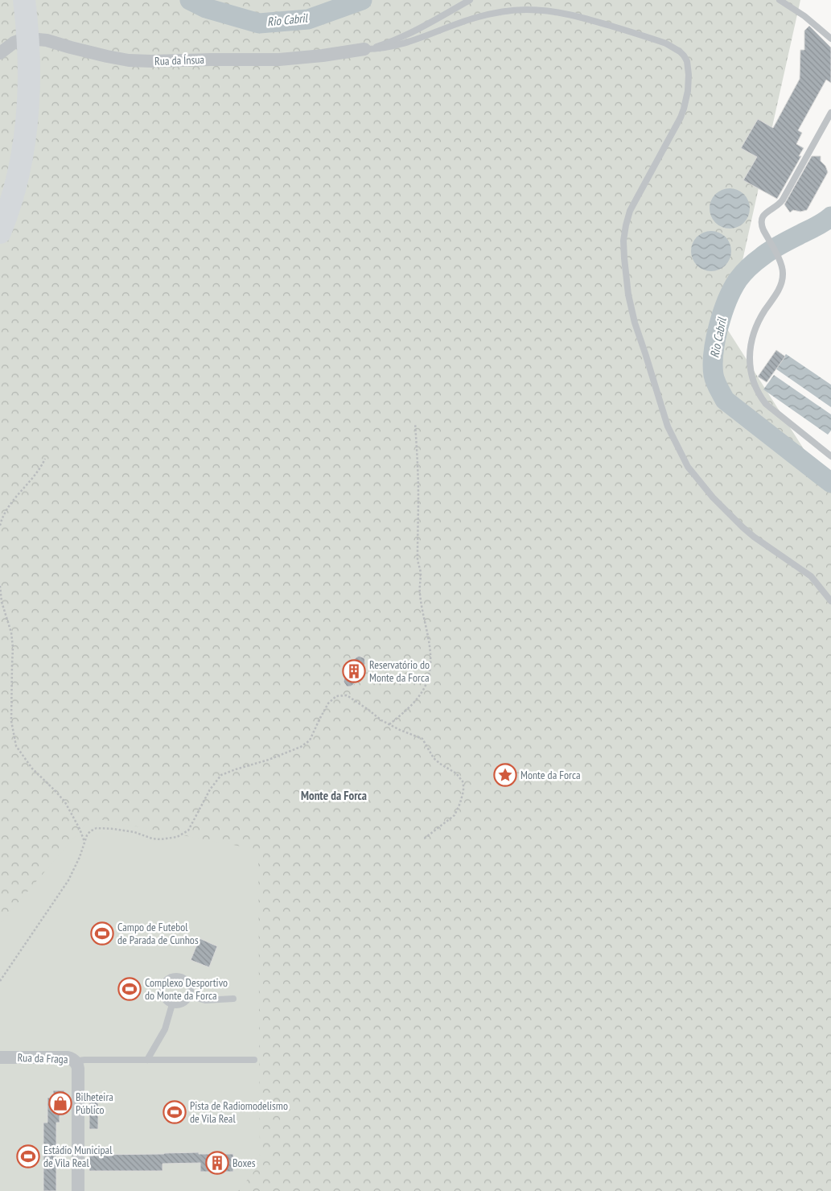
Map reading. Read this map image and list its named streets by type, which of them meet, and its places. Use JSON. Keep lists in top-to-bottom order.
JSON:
{
  "streets": {
    "street": ["Rua da Ínsua", "Rua da Fraga"]
  },
  "districts": ["Monte da Forca"],
  "water": ["Rio Cabril"],
  "places": {
    "building": ["Reservatório do Monte da Forca", "Boxes"],
    "place": ["Monte da Forca"],
    "sports": [
      "Campo de Futebol de Parada de Cunhos",
      "Complexo Desportivo do Monte da Forca",
      "Pista de Radiomodelismo de Vila Real",
      "Estádio Municipal de Vila Real"
    ],
    "shop": ["Bilheteira Público"]
  }
}
